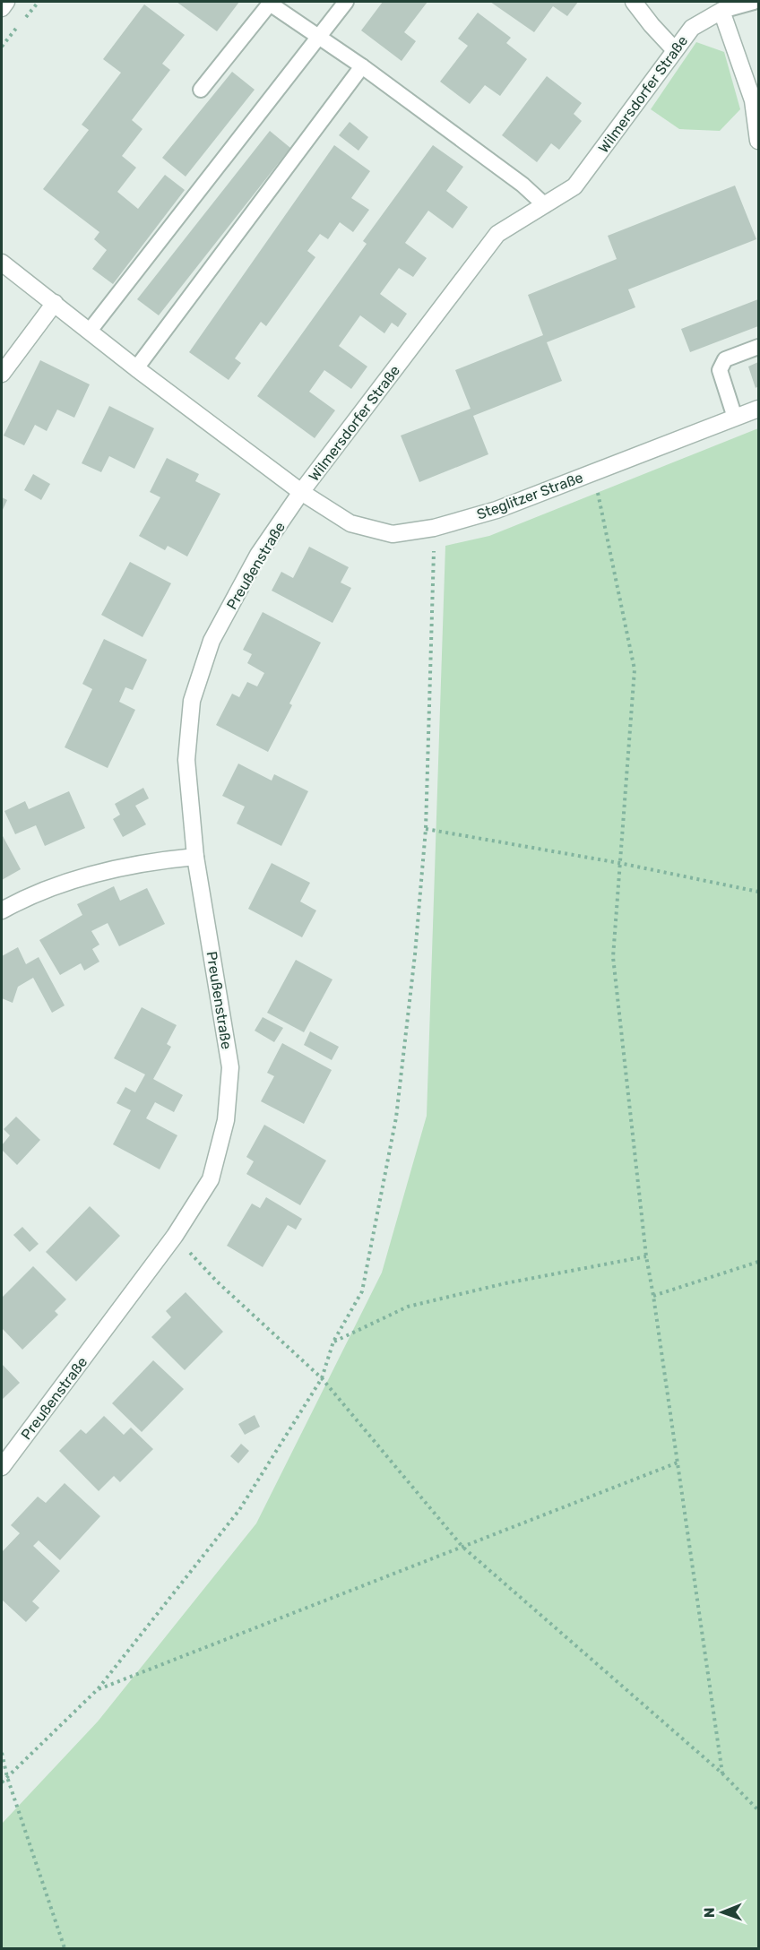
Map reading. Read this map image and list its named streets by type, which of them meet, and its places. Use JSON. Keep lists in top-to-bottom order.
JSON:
{
  "streets": {
    "street": ["Wilmersdorfer Straße", "Steglitzer Straße", "Preußenstraße"]
  },
  "crossings": [
    ["Wilmersdorfer Straße", "Steglitzer Straße"],
    ["Wilmersdorfer Straße", "Preußenstraße"],
    ["Steglitzer Straße", "Preußenstraße"]
  ],
  "north": "left"
}
